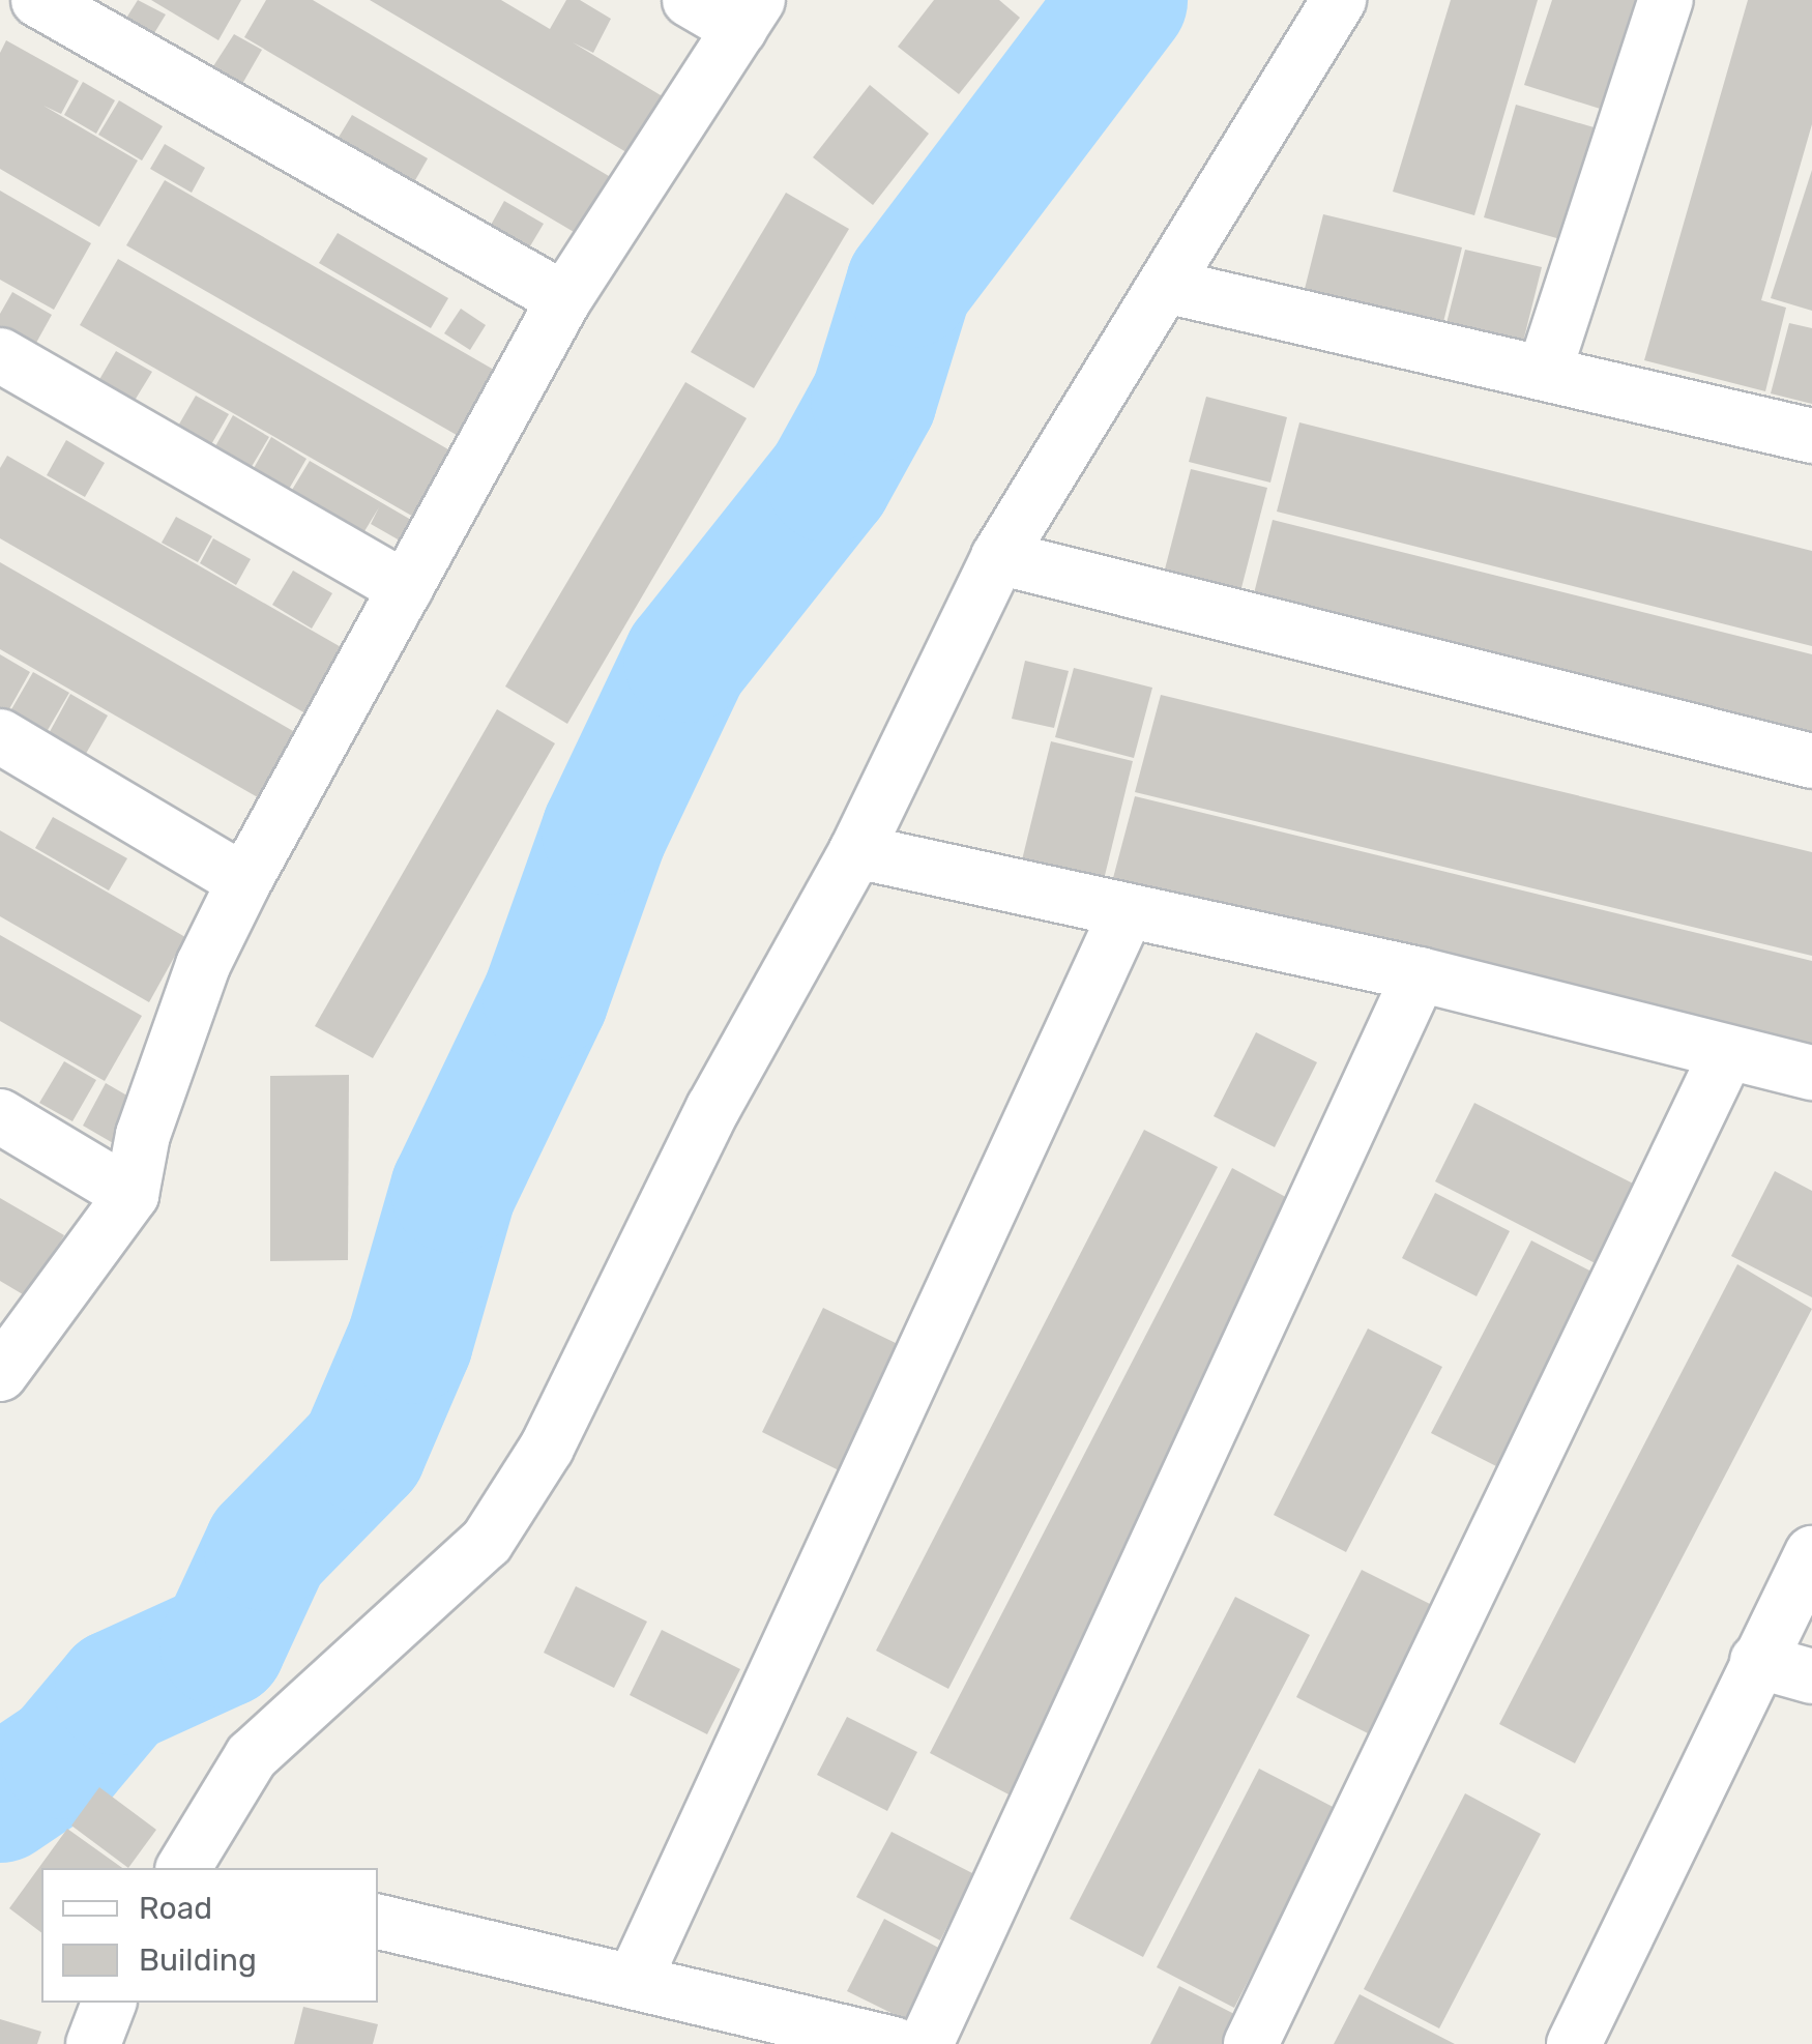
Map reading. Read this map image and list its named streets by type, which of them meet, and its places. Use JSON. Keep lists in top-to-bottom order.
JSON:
{
  "legend": ["Road", "Building"]
}
